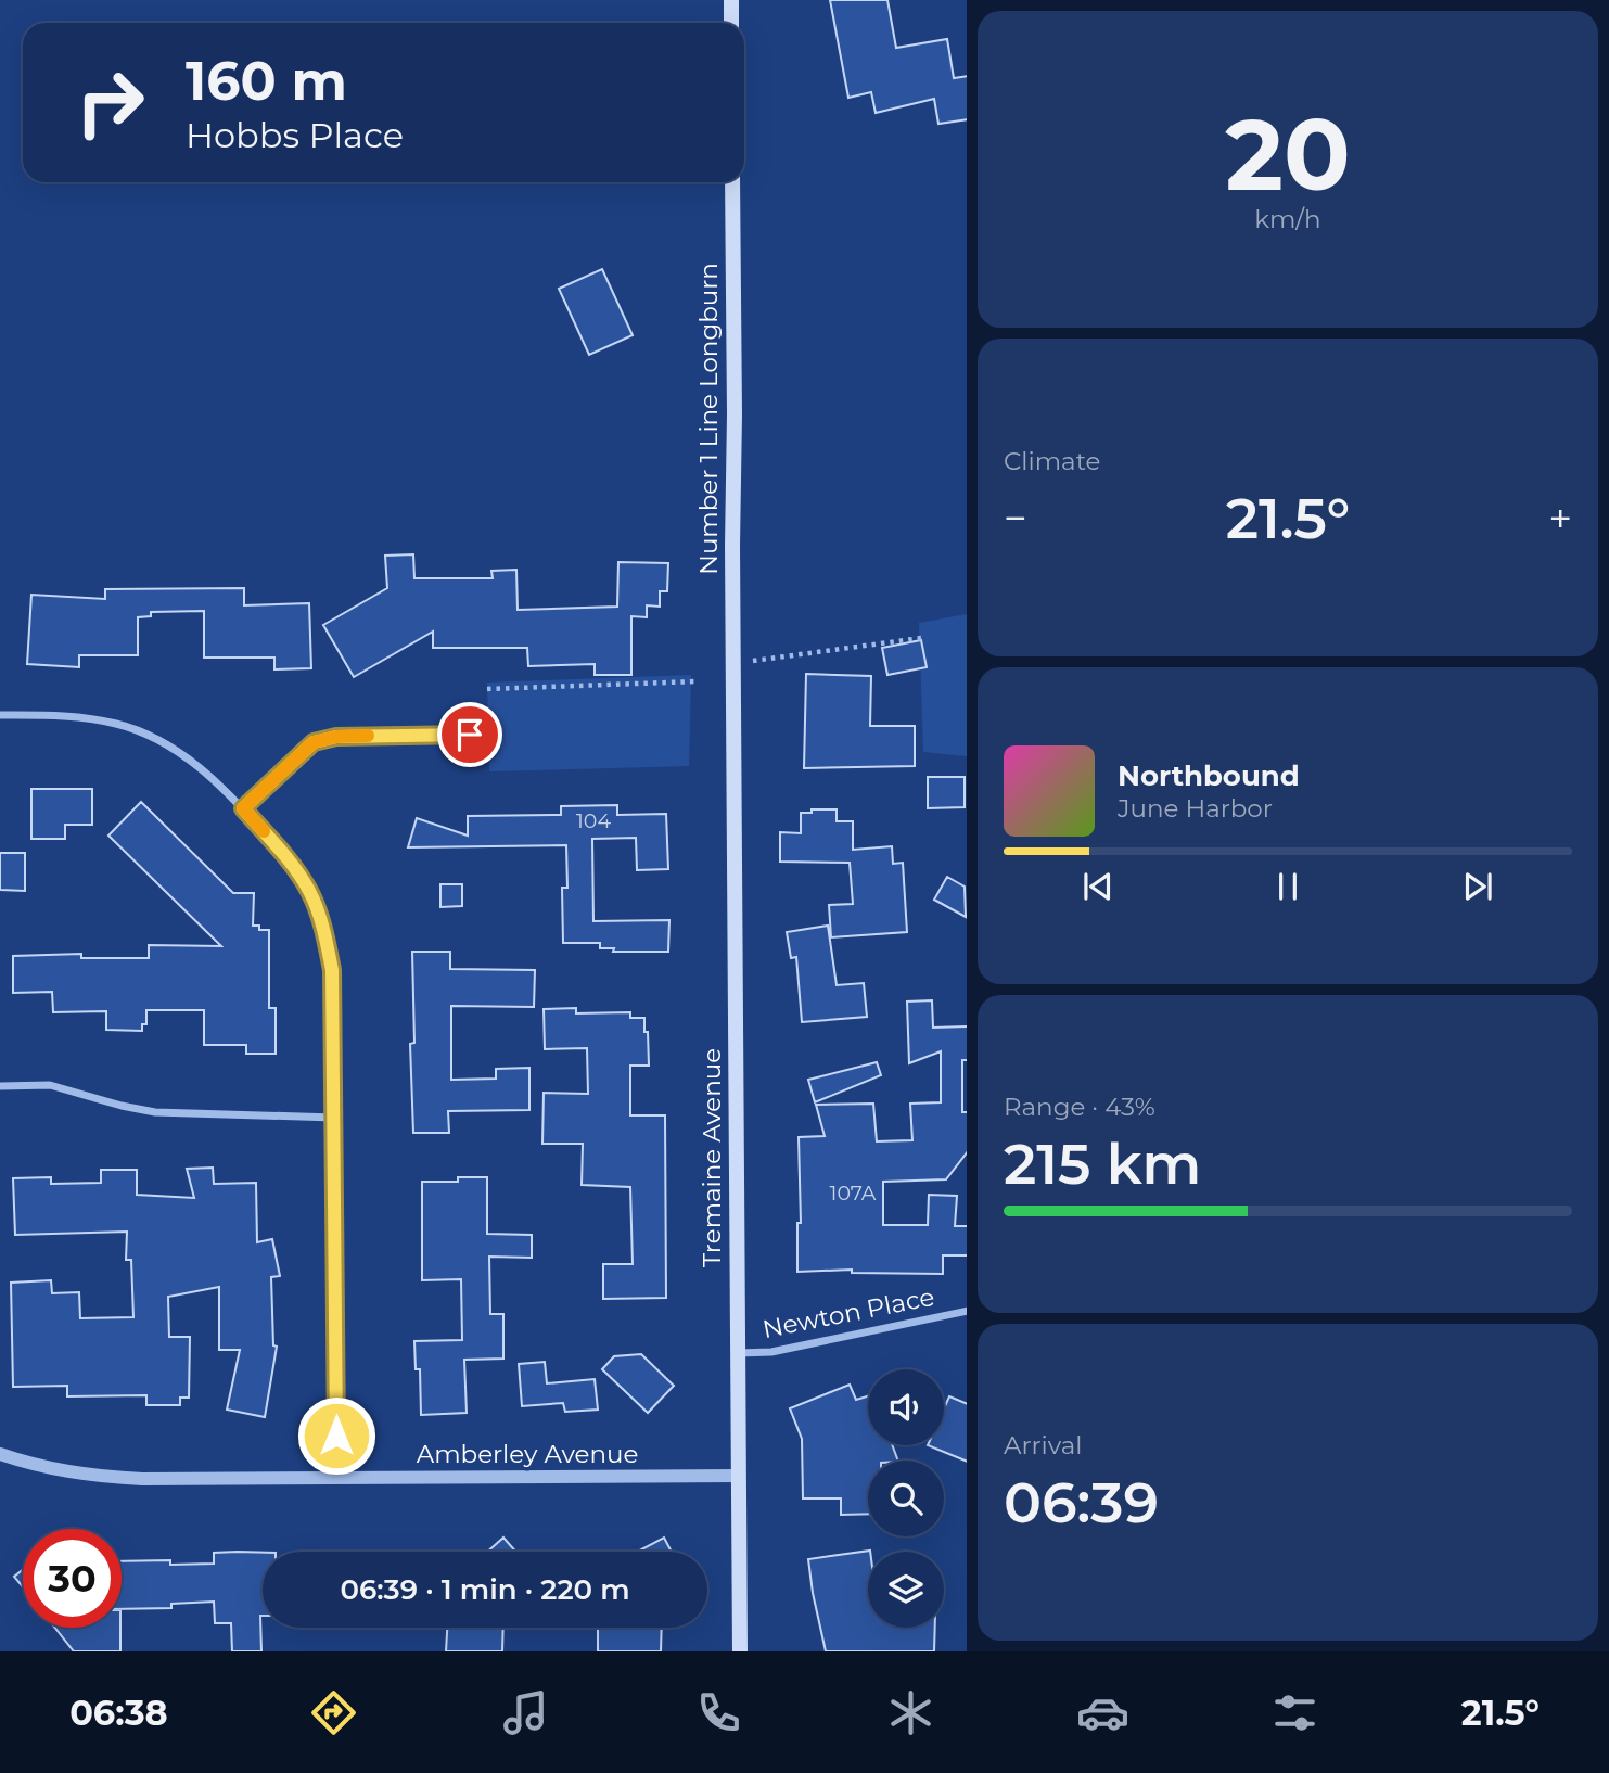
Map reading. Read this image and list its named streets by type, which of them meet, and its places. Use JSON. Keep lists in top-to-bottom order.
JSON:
{
  "streets": {
    "main road": ["Number 1 Line Longburn", "Tremaine Avenue"],
    "street": ["Newton Place", "Amberley Avenue"]
  },
  "crossings": [
    ["Number 1 Line Longburn", "Tremaine Avenue"],
    ["Tremaine Avenue", "Newton Place"],
    ["Tremaine Avenue", "Amberley Avenue"]
  ],
  "house_numbers": ["104", "107A"],
  "page": {
    "tile": [
      ["20", "km/h"],
      "Climate",
      ["Range · 43%", "215 km"],
      ["Arrival", "06:39"]
    ],
    "turn": ["160 m", "Hobbs Place"],
    "heat": ["−", "21.5°", "+"],
    "song": ["Northbound", "June Harbor"],
    "limit": "30",
    "trip": "06:39 · 1 min · 220 m",
    "tabs": ["06:38", "21.5°"]
  }
}
